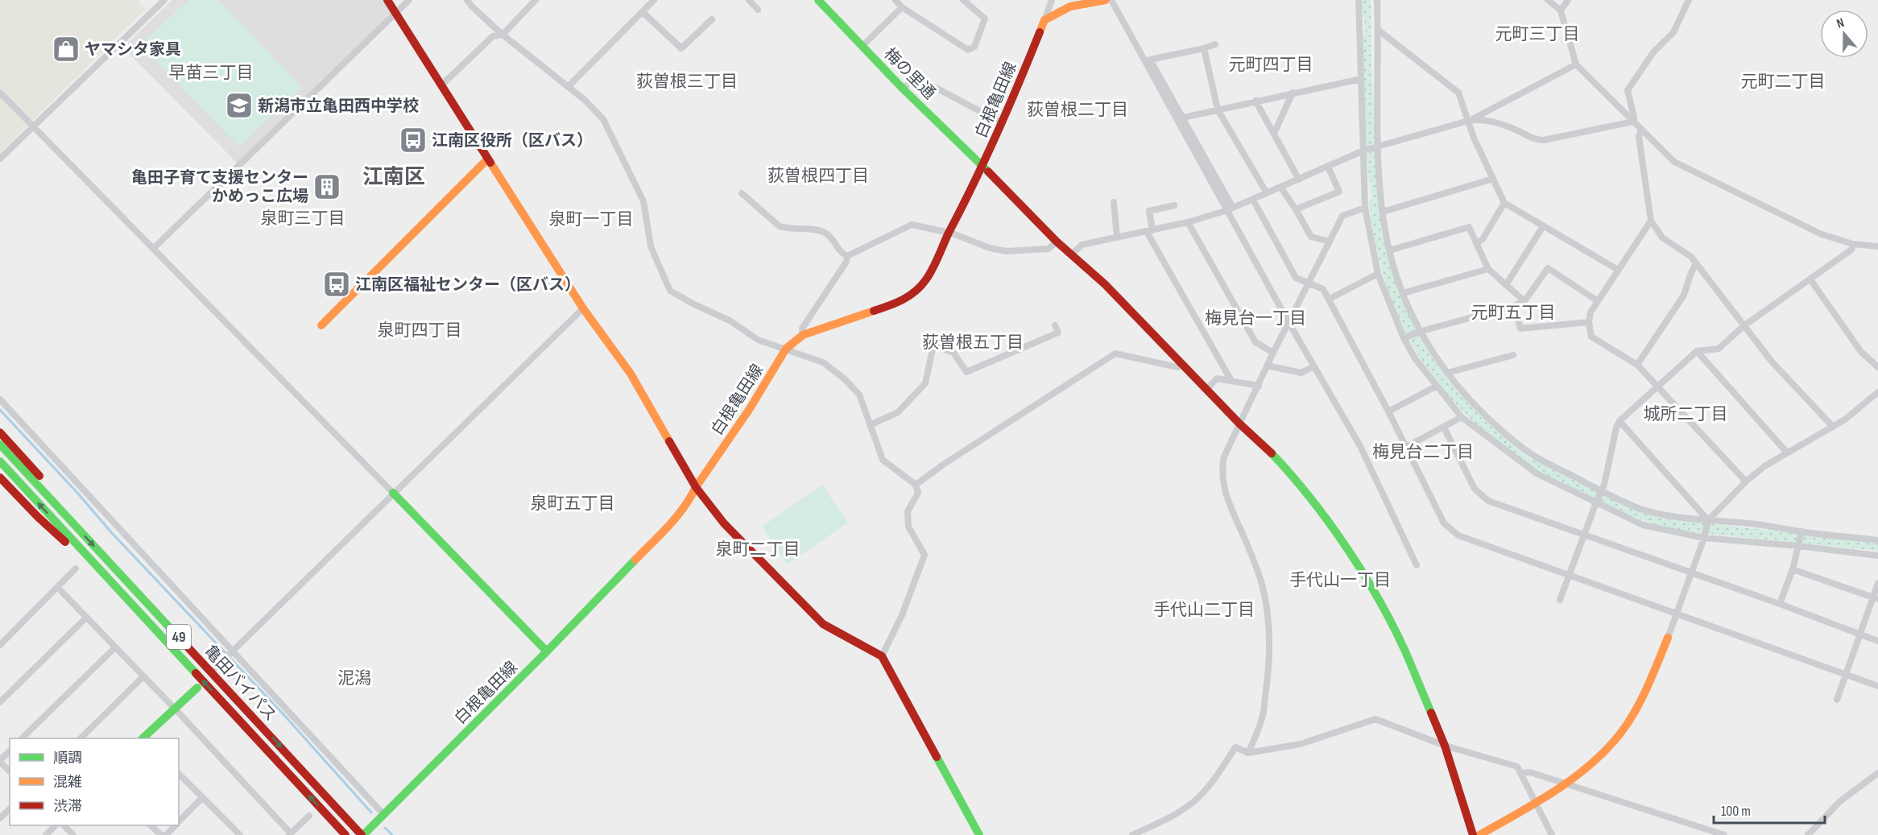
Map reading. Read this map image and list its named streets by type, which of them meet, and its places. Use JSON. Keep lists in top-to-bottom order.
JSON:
{
  "streets": {
    "main road": [
      "梅の里通",
      "白根亀田線",
      "49",
      "亀田バイパス"
    ]
  },
  "crossings": [
    ["梅の里通", "白根亀田線"],
    ["白根亀田線", "亀田バイパス"]
  ],
  "districts": [
    "元町三丁目",
    "元町四丁目",
    "早苗三丁目",
    "荻曽根三丁目",
    "元町二丁目",
    "荻曽根二丁目",
    "荻曽根四丁目",
    "江南区",
    "泉町三丁目",
    "泉町一丁目",
    "元町五丁目",
    "梅見台一丁目",
    "泉町四丁目",
    "荻曽根五丁目",
    "城所二丁目",
    "梅見台二丁目",
    "泉町五丁目",
    "泉町二丁目",
    "手代山一丁目",
    "手代山二丁目",
    "泥潟"
  ],
  "places": {
    "shop": ["ヤマシタ家具"],
    "school or university": ["新潟市立亀田西中学校"],
    "bus stop": ["江南区役所（区バス）", "江南区福祉センター（区バス）"],
    "building": ["亀田子育て支援センター かめっこ広場"]
  },
  "legend": ["順調", "混雑", "渋滞"],
  "scale_bar": "100 m",
  "north": "top"
}
